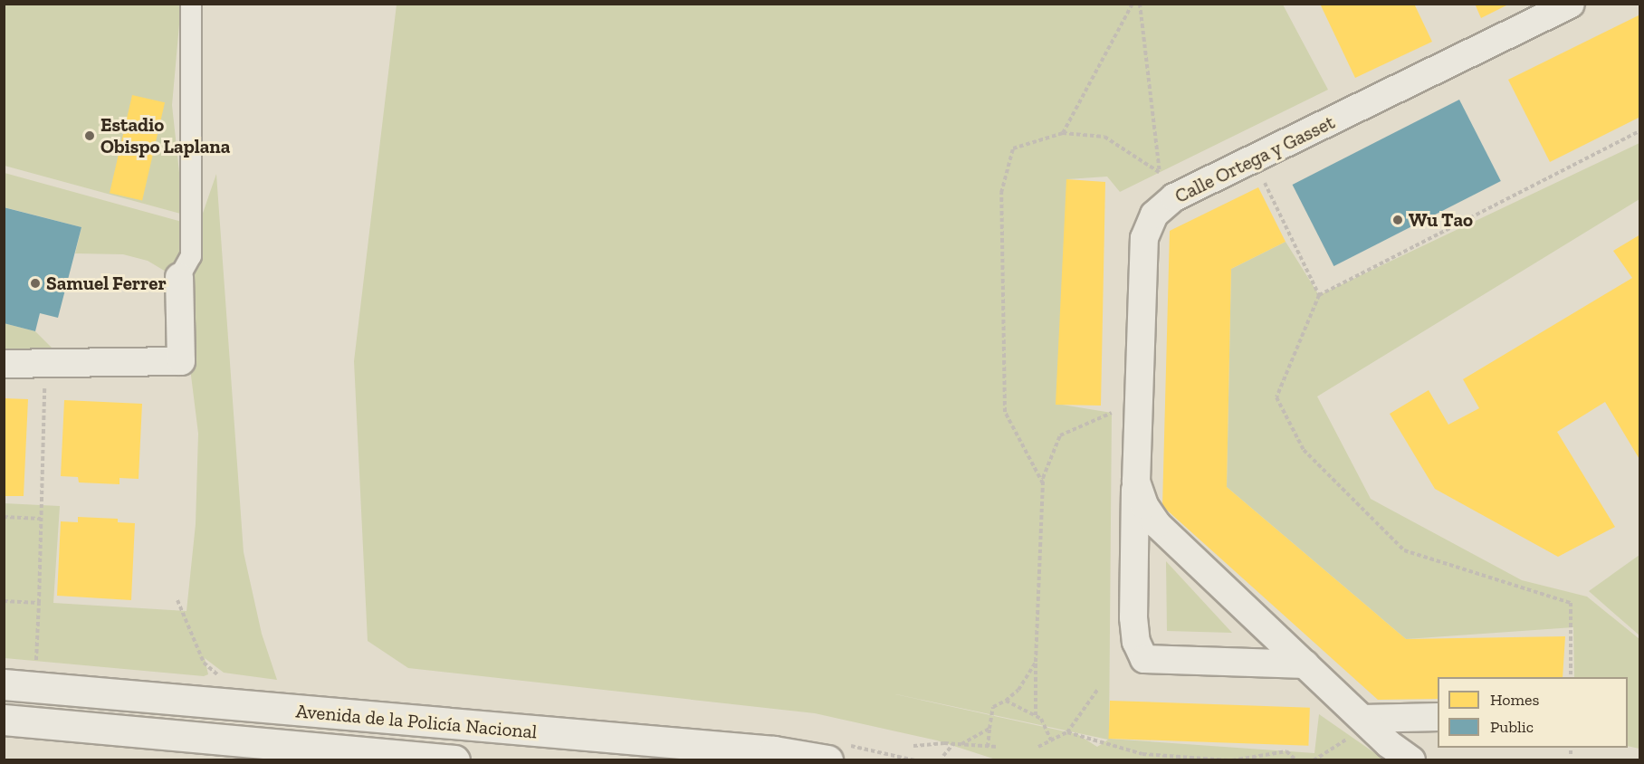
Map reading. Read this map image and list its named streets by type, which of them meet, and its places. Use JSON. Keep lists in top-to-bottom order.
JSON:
{
  "streets": {
    "main road": ["Avenida de la Policía Nacional"],
    "street": ["Calle Ortega y Gasset"]
  },
  "places": ["Estadio Obispo Laplana", "Wu Tao", "Samuel Ferrer"],
  "legend": ["Homes", "Public"]
}
